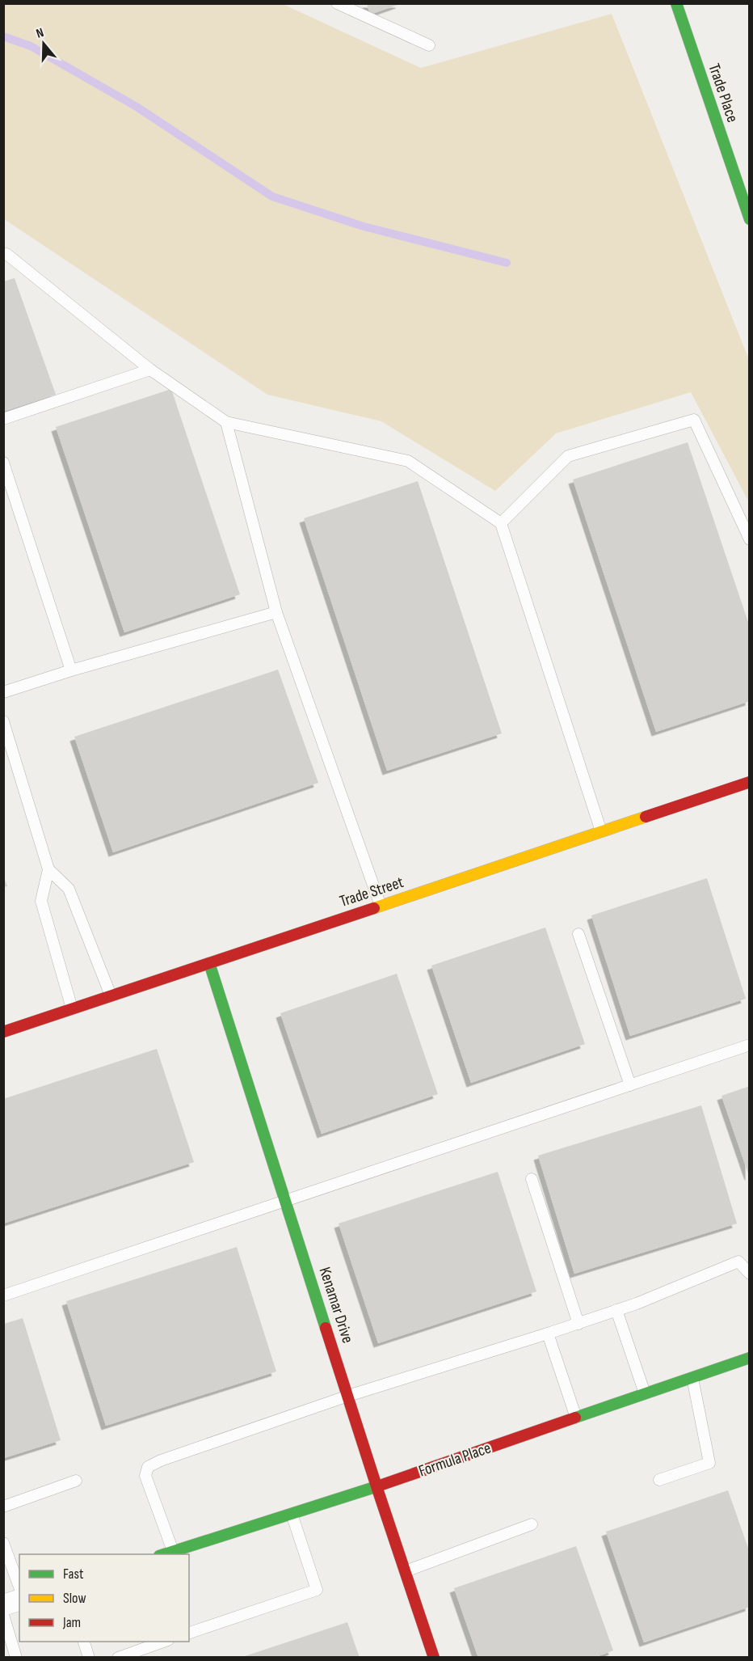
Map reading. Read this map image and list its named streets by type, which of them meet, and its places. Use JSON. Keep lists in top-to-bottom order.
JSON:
{
  "streets": {
    "street": [
      "Trade Place",
      "Trade Street",
      "Kenamar Drive",
      "Formula Place"
    ]
  },
  "crossings": [
    ["Trade Street", "Kenamar Drive"],
    ["Kenamar Drive", "Formula Place"]
  ],
  "legend": ["Fast", "Slow", "Jam"],
  "north": "top"
}
